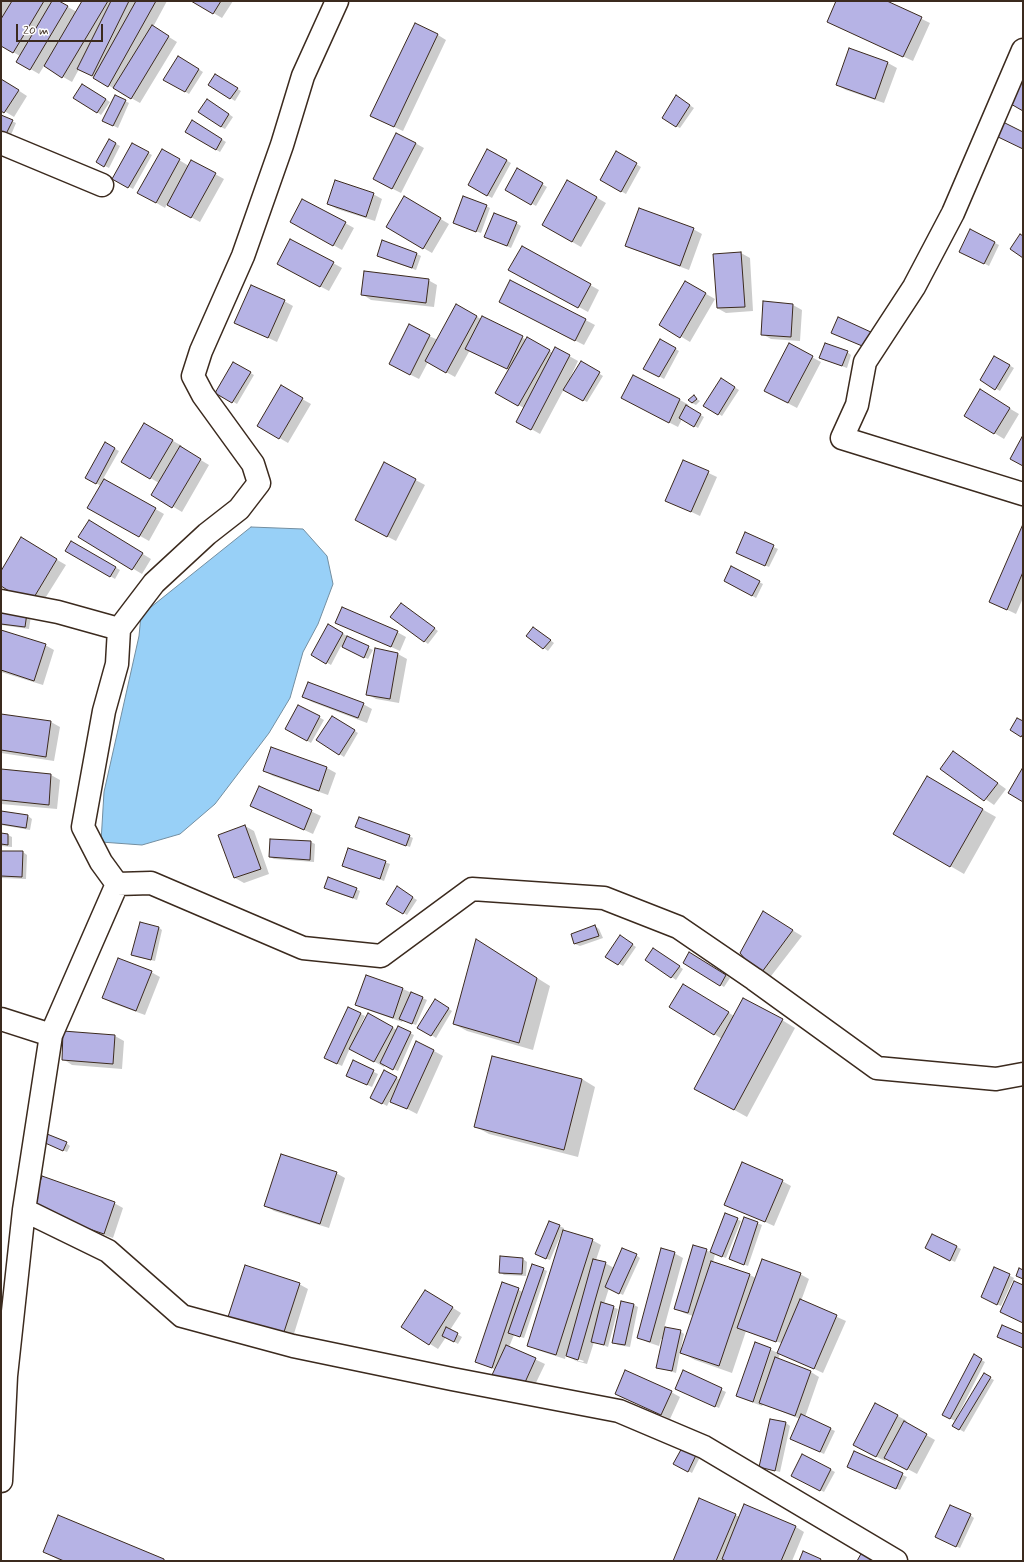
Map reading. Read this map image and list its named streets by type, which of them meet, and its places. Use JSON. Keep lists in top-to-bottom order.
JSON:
{
  "scale_bar": "20 m"
}
